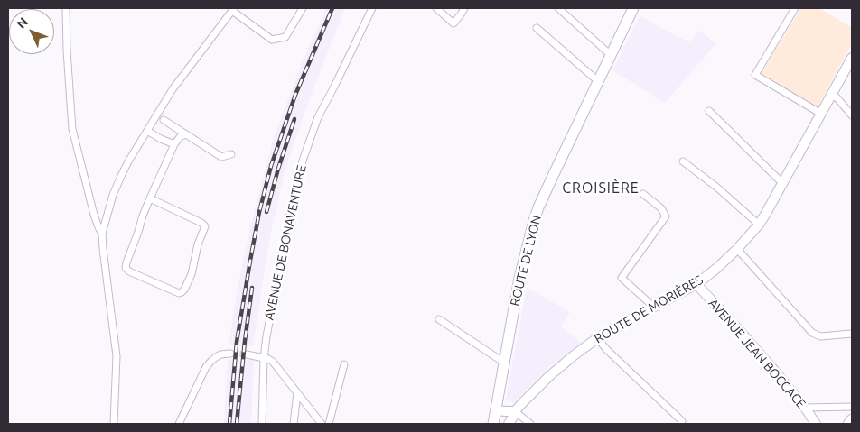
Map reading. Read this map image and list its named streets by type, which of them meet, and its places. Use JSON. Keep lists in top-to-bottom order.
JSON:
{
  "streets": {
    "main road": ["ROUTE DE LYON", "ROUTE DE MORIÈRES", "AVENUE JEAN BOCCACE"],
    "street": ["AVENUE DE BONAVENTURE"]
  },
  "crossings": [
    ["ROUTE DE MORIÈRES", "AVENUE JEAN BOCCACE"]
  ],
  "districts": ["CROISIÈRE"],
  "north": "top left"
}
